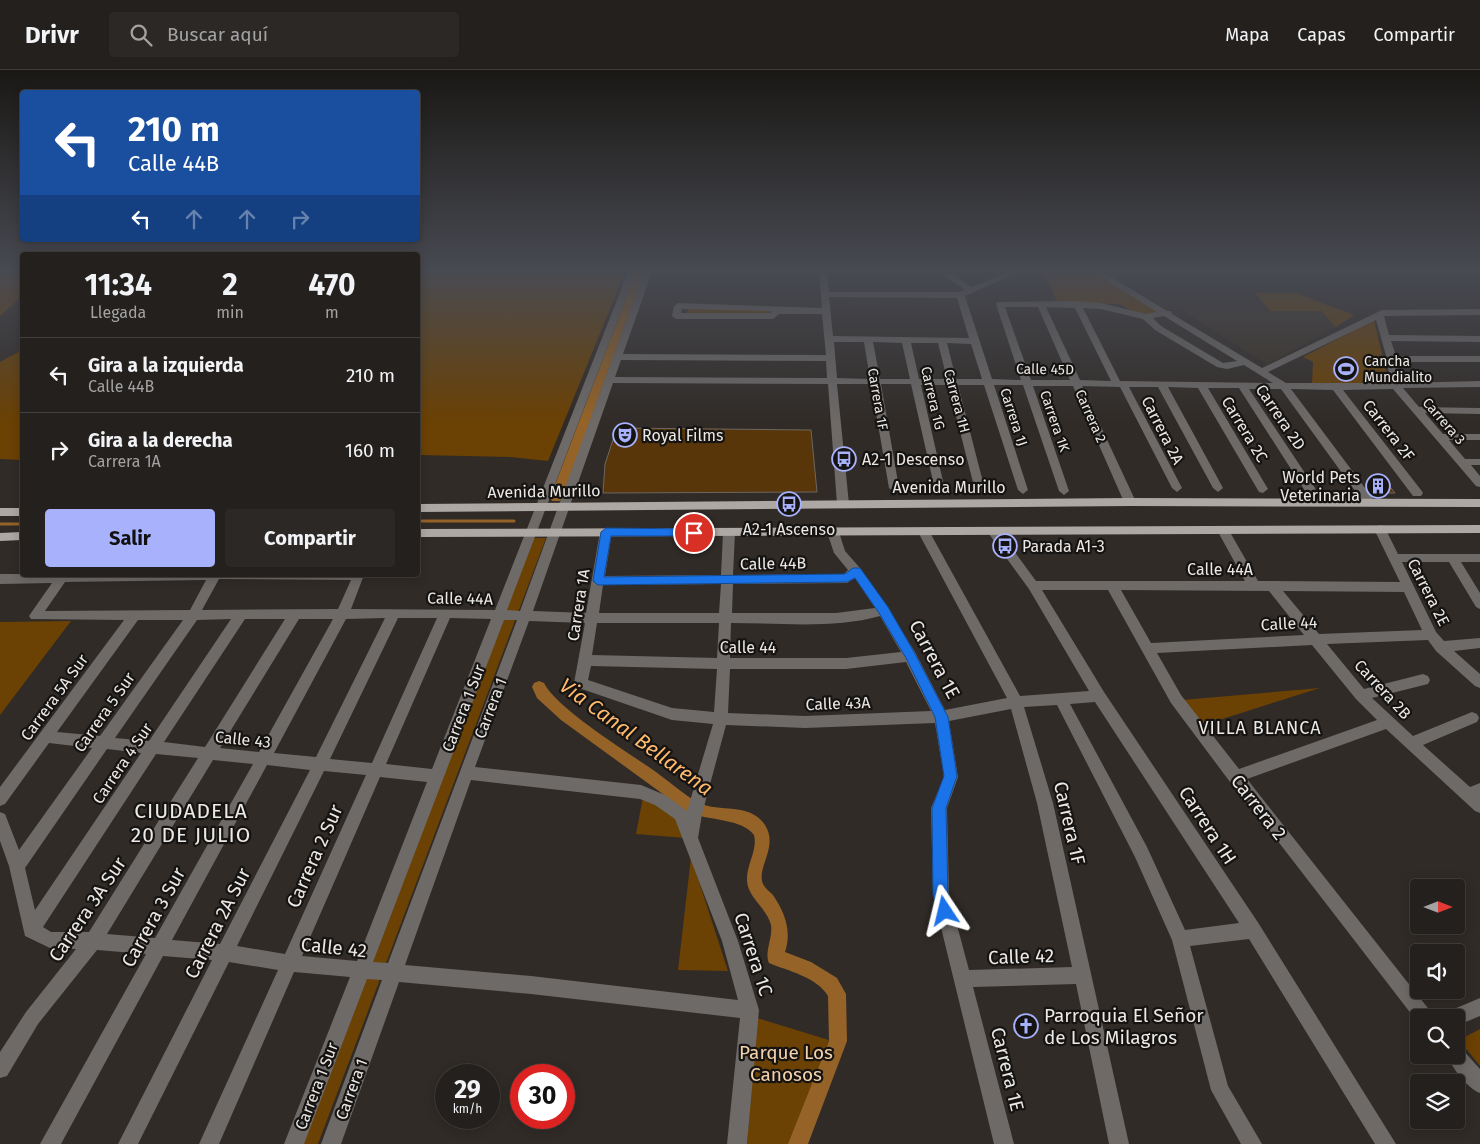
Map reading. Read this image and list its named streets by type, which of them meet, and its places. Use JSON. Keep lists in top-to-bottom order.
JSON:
{
  "streets": {
    "main road": ["Avenida Murillo"],
    "street": [
      "Calle 45D",
      "Carrera 1G",
      "Carrera 1F",
      "Carrera 1H",
      "Carrera 2",
      "Carrera 1J",
      "Carrera 2D",
      "Carrera 1K",
      "Carrera 3",
      "Carrera 2C",
      "Carrera 2A",
      "Carrera 2F",
      "Calle 44B",
      "Calle 44A",
      "Carrera 2E",
      "Carrera 1A",
      "Calle 44",
      "Carrera 1E",
      "Carrera 2B",
      "Carrera 5A Sur",
      "Calle 43A",
      "Carrera 1 Sur",
      "Carrera 1",
      "Carrera 5 Sur",
      "Calle 43",
      "Carrera 4 Sur",
      "Carrera 2 Sur",
      "Carrera 3A Sur",
      "Carrera 3 Sur",
      "Carrera 2A Sur",
      "Calle 42",
      "Carrera 1C"
    ]
  },
  "crossings": [
    ["Calle 45D", "Carrera 1G"],
    ["Calle 45D", "Carrera 1F"],
    ["Calle 45D", "Carrera 1H"],
    ["Calle 45D", "Carrera 2"],
    ["Calle 45D", "Carrera 1J"],
    ["Calle 45D", "Carrera 2D"],
    ["Calle 45D", "Carrera 1K"],
    ["Calle 45D", "Carrera 3"],
    ["Calle 45D", "Carrera 2C"],
    ["Calle 45D", "Carrera 2A"],
    ["Calle 45D", "Carrera 2F"],
    ["Calle 45D", "Carrera 1"],
    ["Carrera 1F", "Calle 43A"],
    ["Carrera 1F", "Calle 42"],
    ["Carrera 1H", "Calle 44A"],
    ["Carrera 1H", "Calle 43A"],
    ["Carrera 2", "Avenida Murillo"],
    ["Carrera 2", "Calle 44A"],
    ["Carrera 2", "Calle 44"],
    ["Avenida Murillo", "Carrera 1 Sur"],
    ["Avenida Murillo", "Carrera 1"],
    ["Calle 44B", "Carrera 1A"],
    ["Calle 44B", "Carrera 1E"],
    ["Calle 44A", "Carrera 2E"],
    ["Calle 44A", "Carrera 1A"],
    ["Calle 44A", "Carrera 1E"],
    ["Calle 44A", "Carrera 2B"],
    ["Calle 44A", "Carrera 5A Sur"],
    ["Calle 44A", "Carrera 1 Sur"],
    ["Calle 44A", "Carrera 1"],
    ["Calle 44A", "Carrera 5 Sur"],
    ["Calle 44A", "Carrera 4 Sur"],
    ["Calle 44A", "Carrera 2 Sur"],
    ["Calle 44A", "Carrera 3A Sur"],
    ["Calle 44A", "Carrera 3 Sur"],
    ["Calle 44A", "Carrera 2A Sur"],
    ["Carrera 2E", "Calle 44"],
    ["Carrera 1A", "Calle 44"],
    ["Carrera 1A", "Calle 43A"],
    ["Calle 44", "Carrera 1E"],
    ["Calle 44", "Carrera 2B"],
    ["Carrera 1E", "Calle 43A"],
    ["Carrera 1E", "Calle 42"],
    ["Carrera 5A Sur", "Calle 43"],
    ["Carrera 1 Sur", "Calle 43"],
    ["Carrera 1 Sur", "Calle 42"],
    ["Carrera 1", "Calle 42"],
    ["Carrera 5 Sur", "Calle 43"],
    ["Calle 43", "Carrera 4 Sur"],
    ["Calle 43", "Carrera 2 Sur"],
    ["Calle 43", "Carrera 3A Sur"],
    ["Calle 43", "Carrera 3 Sur"],
    ["Calle 43", "Carrera 2A Sur"],
    ["Carrera 4 Sur", "Calle 42"],
    ["Carrera 2 Sur", "Calle 42"],
    ["Carrera 3A Sur", "Calle 42"],
    ["Carrera 3 Sur", "Calle 42"],
    ["Carrera 2A Sur", "Calle 42"],
    ["Calle 42", "Carrera 1C"]
  ],
  "districts": ["VILLA BLANCA", "CIUDADELA 20 DE JULIO"],
  "water": ["Via Canal Bellarena"],
  "parks": ["Parque Los Canosos"],
  "places": {
    "sports": ["Cancha Mundialito"],
    "theatre": ["Royal Films"],
    "bus stop": ["A2-1 Descenso", "A2-1 Ascenso", "Parada A1-3"],
    "building": ["World Pets Veterinaria"],
    "church": ["Parroquia El Señor de Los Milagros"]
  },
  "north": "right",
  "page": {
    "header": "Drivr",
    "search": "Buscar aquí",
    "nav": ["Mapa", "Capas", "Compartir"],
    "turn": ["210 m", "Calle 44B"],
    "eta": [
      "11:34",
      "Llegada",
      "2",
      "min",
      "470",
      "m"
    ],
    "list": [
      {
        "name": "Gira a la izquierda",
        "note": "Calle 44B",
        "value": "210 m"
      },
      {
        "name": "Gira a la derecha",
        "note": "Carrera 1A",
        "value": "160 m"
      }
    ],
    "buttons": ["Salir", "Compartir"],
    "speed": "29 km/h",
    "limit": "30"
  }
}
